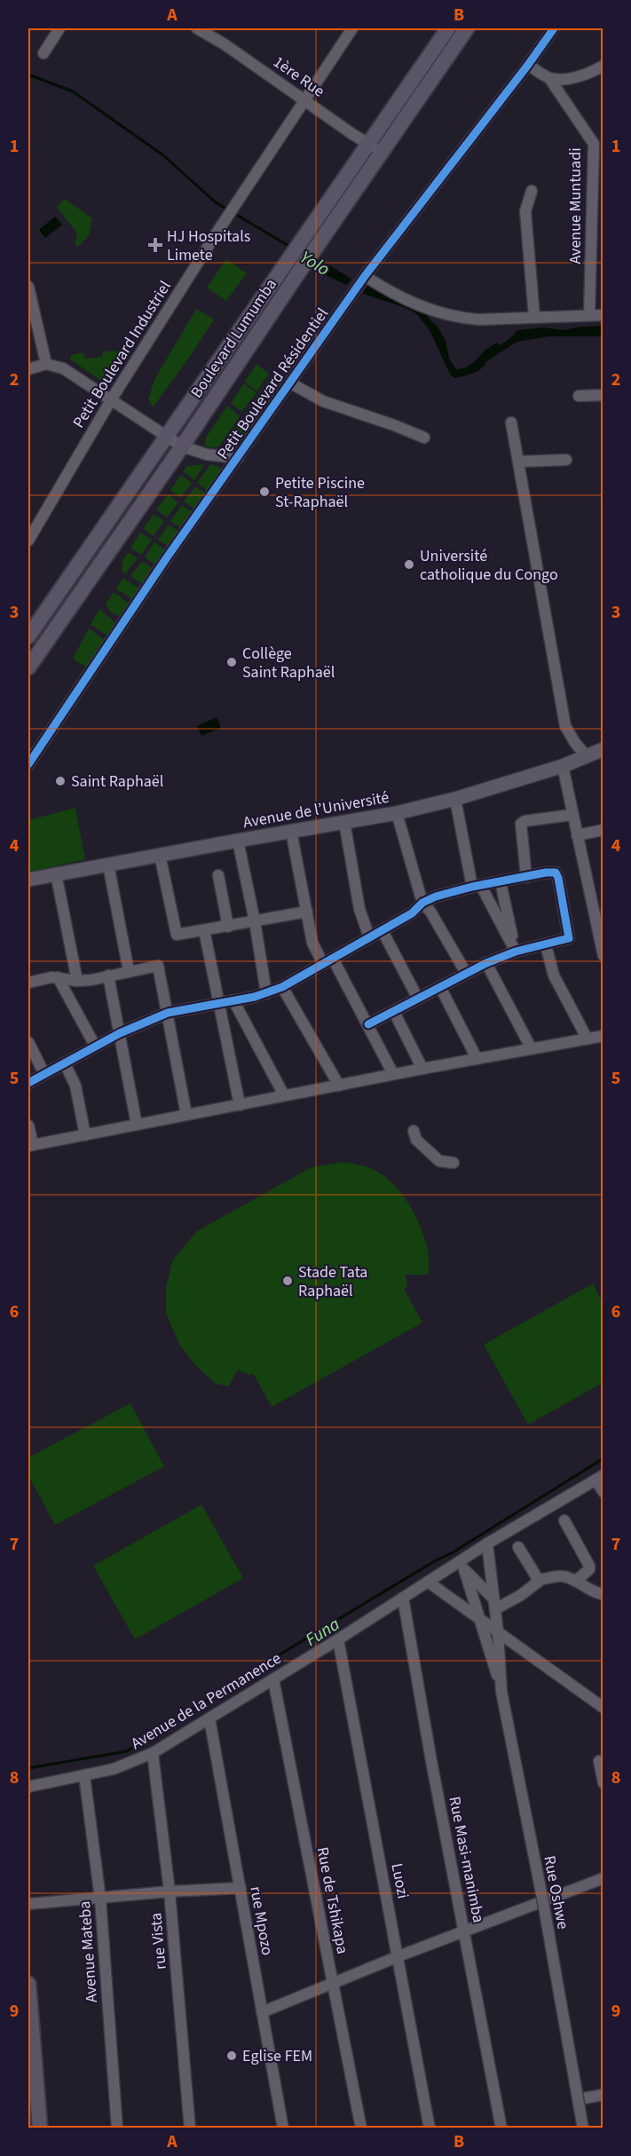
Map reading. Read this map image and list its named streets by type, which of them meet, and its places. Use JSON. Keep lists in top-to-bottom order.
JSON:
{
  "streets": {
    "highway": ["Boulevard Lumumba"],
    "main road": ["Avenue de l’Université"],
    "street": [
      "1ère Rue",
      "Avenue Muntuadi",
      "Petit Boulevard Industriel",
      "Petit Boulevard Résidentiel",
      "Avenue de la Permanence",
      "Rue Masi-manimba",
      "Luozi",
      "Rue Oshwe",
      "Rue de Tshikapa",
      "rue Mpozo",
      "rue Vista",
      "Avenue Mateba"
    ]
  },
  "crossings": [
    ["1ère Rue", "Boulevard Lumumba"],
    ["1ère Rue", "Petit Boulevard Industriel"],
    ["Avenue Muntuadi", "Petit Boulevard Résidentiel"],
    ["Avenue de la Permanence", "Rue Masi-manimba"],
    ["Avenue de la Permanence", "Luozi"],
    ["Avenue de la Permanence", "Rue de Tshikapa"],
    ["Avenue de la Permanence", "rue Mpozo"],
    ["Avenue de la Permanence", "rue Vista"],
    ["Avenue de la Permanence", "Avenue Mateba"]
  ],
  "water": ["Yolo", "Funa"],
  "places": {
    "health": ["HJ Hospitals Limete"],
    "other": [
      "Petite Piscine St-Raphaël",
      "Université catholique du Congo",
      "Collège Saint Raphaël",
      "Saint Raphaël",
      "Stade Tata Raphaël",
      "Eglise FEM"
    ]
  },
  "grid": {
    "columns": ["A", "B"],
    "rows": [
      "1",
      "2",
      "3",
      "4",
      "5",
      "6",
      "7",
      "8",
      "9"
    ]
  }
}
